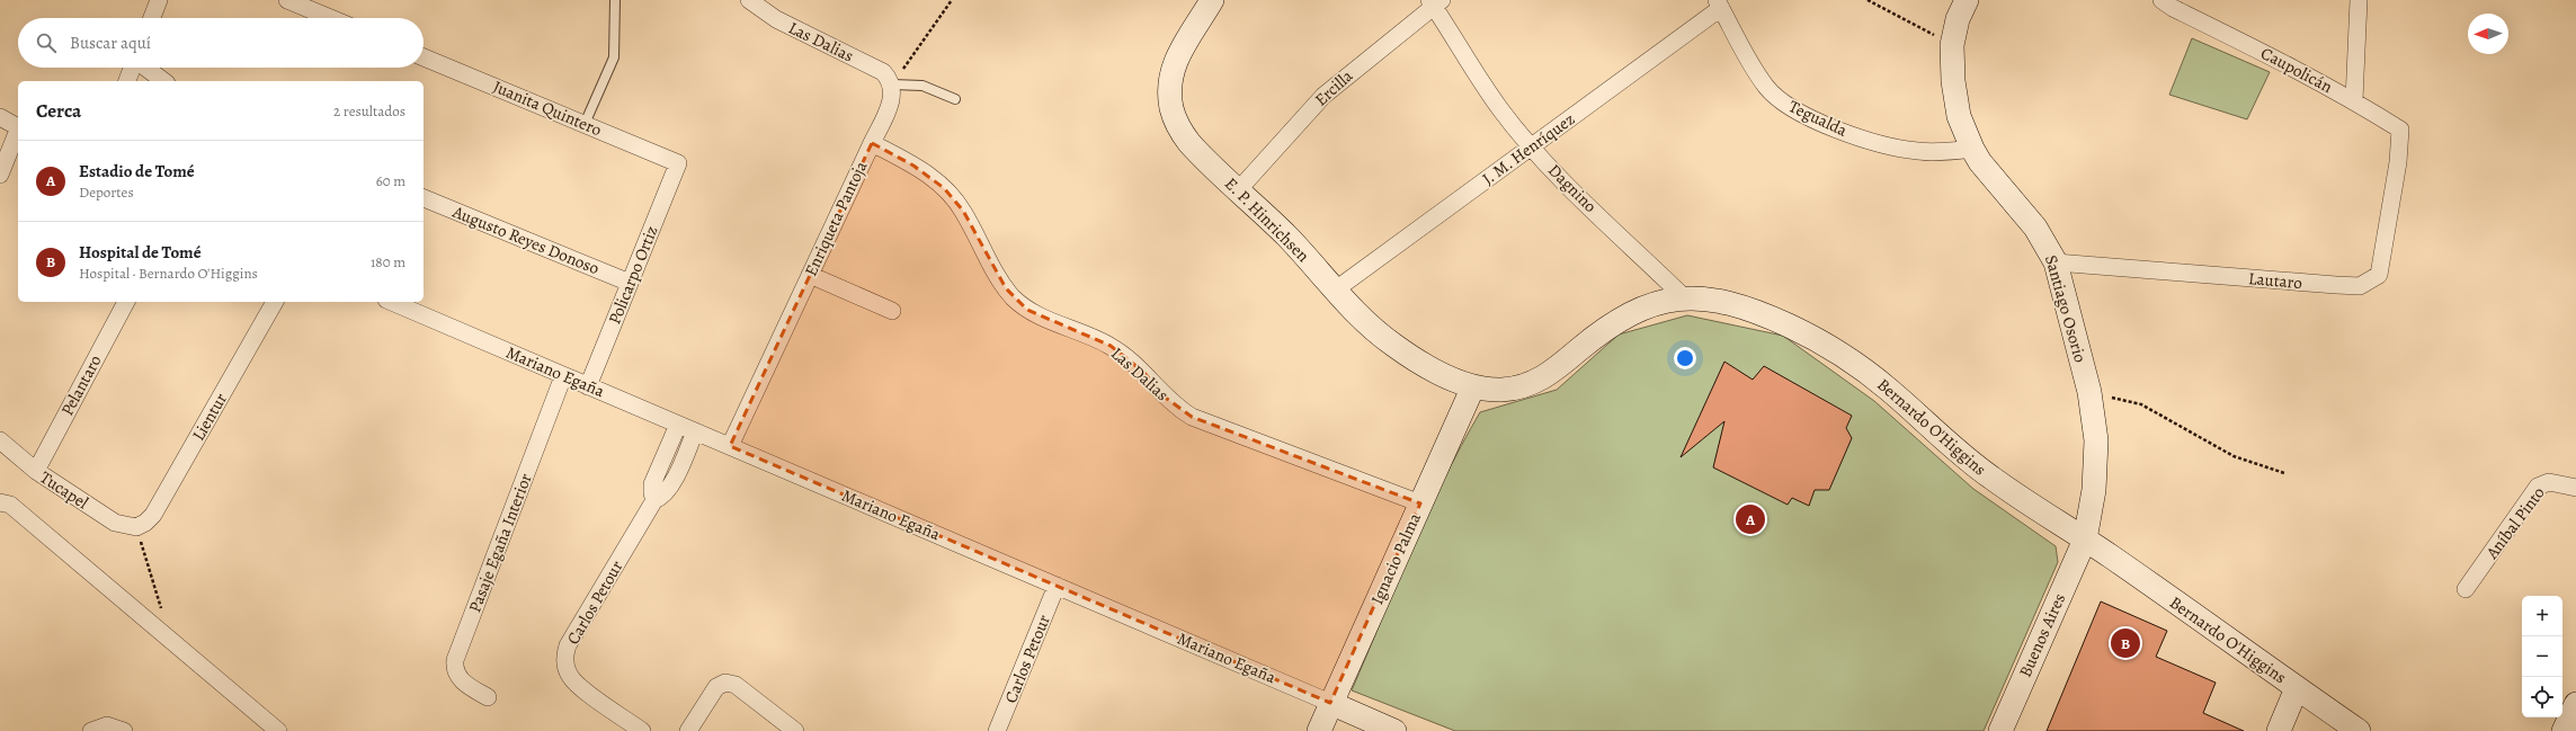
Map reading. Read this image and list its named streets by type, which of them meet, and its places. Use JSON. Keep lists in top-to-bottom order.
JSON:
{
  "streets": {
    "street": [
      "Las Dalias",
      "Caupolicán",
      "Ercilla",
      "Juanita Quintero",
      "Tegualda",
      "J. M. Henríquez",
      "Dagnino",
      "Enriqueta Pantoja",
      "E. P. Hinrichsen",
      "Augusto Reyes Donoso",
      "Policarpo Ortiz",
      "Lautaro",
      "Santiago Osorio",
      "Mariano Egaña",
      "Pelantaro",
      "Lientur",
      "Bernardo O'Higgins",
      "Tucapel",
      "Aníbal Pinto",
      "Pasaje Egaña Interior",
      "Ignacio Palma",
      "Carlos Petour",
      "Buenos Aires"
    ]
  },
  "crossings": [
    ["Las Dalias", "Enriqueta Pantoja"],
    ["Las Dalias", "Ignacio Palma"],
    ["Caupolicán", "Lautaro"],
    ["Ercilla", "Dagnino"],
    ["Ercilla", "E. P. Hinrichsen"],
    ["Juanita Quintero", "Policarpo Ortiz"],
    ["Tegualda", "J. M. Henríquez"],
    ["Tegualda", "Santiago Osorio"],
    ["J. M. Henríquez", "Dagnino"],
    ["J. M. Henríquez", "E. P. Hinrichsen"],
    ["Dagnino", "Bernardo O'Higgins"],
    ["Enriqueta Pantoja", "Mariano Egaña"],
    ["E. P. Hinrichsen", "Bernardo O'Higgins"],
    ["E. P. Hinrichsen", "Ignacio Palma"],
    ["Augusto Reyes Donoso", "Policarpo Ortiz"],
    ["Policarpo Ortiz", "Mariano Egaña"],
    ["Lautaro", "Santiago Osorio"],
    ["Santiago Osorio", "Bernardo O'Higgins"],
    ["Santiago Osorio", "Buenos Aires"],
    ["Mariano Egaña", "Pasaje Egaña Interior"],
    ["Mariano Egaña", "Ignacio Palma"],
    ["Mariano Egaña", "Carlos Petour"],
    ["Pelantaro", "Tucapel"],
    ["Lientur", "Tucapel"],
    ["Bernardo O'Higgins", "Ignacio Palma"],
    ["Bernardo O'Higgins", "Buenos Aires"]
  ],
  "north": "left",
  "page": {
    "search": "Buscar aquí",
    "heading": ["Cerca", "2 resultados"],
    "list": [
      {
        "mark": "A",
        "name": "Estadio de Tomé",
        "note": "Deportes",
        "value": "60 m"
      },
      {
        "mark": "B",
        "name": "Hospital de Tomé",
        "note": "Hospital · Bernardo O'Higgins",
        "value": "180 m"
      }
    ],
    "pins": ["A", "B"],
    "map_buttons": ["+", "−"]
  }
}
